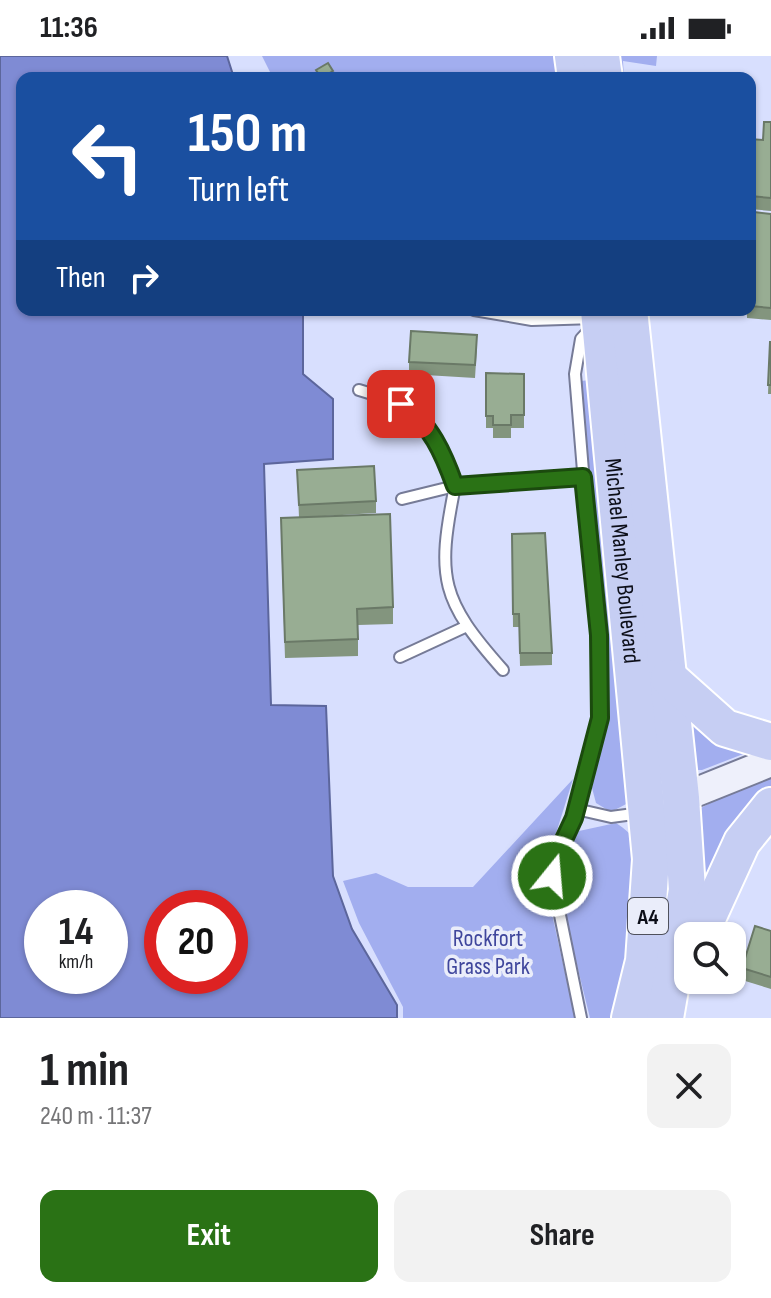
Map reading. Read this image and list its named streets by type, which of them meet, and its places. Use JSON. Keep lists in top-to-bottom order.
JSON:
{
  "streets": {
    "highway": ["Michael Manley Boulevard", "A4"]
  },
  "crossings": [
    ["Michael Manley Boulevard", "A4"]
  ],
  "parks": ["Rockfort Grass Park"],
  "page": {
    "status": "11:36",
    "turn": ["150 m", "Turn left"],
    "then": "Then",
    "speed": "14 km/h",
    "limit": "20",
    "heading": ["1 min", "240 m · 11:37"],
    "buttons": ["Exit", "Share"]
  }
}
